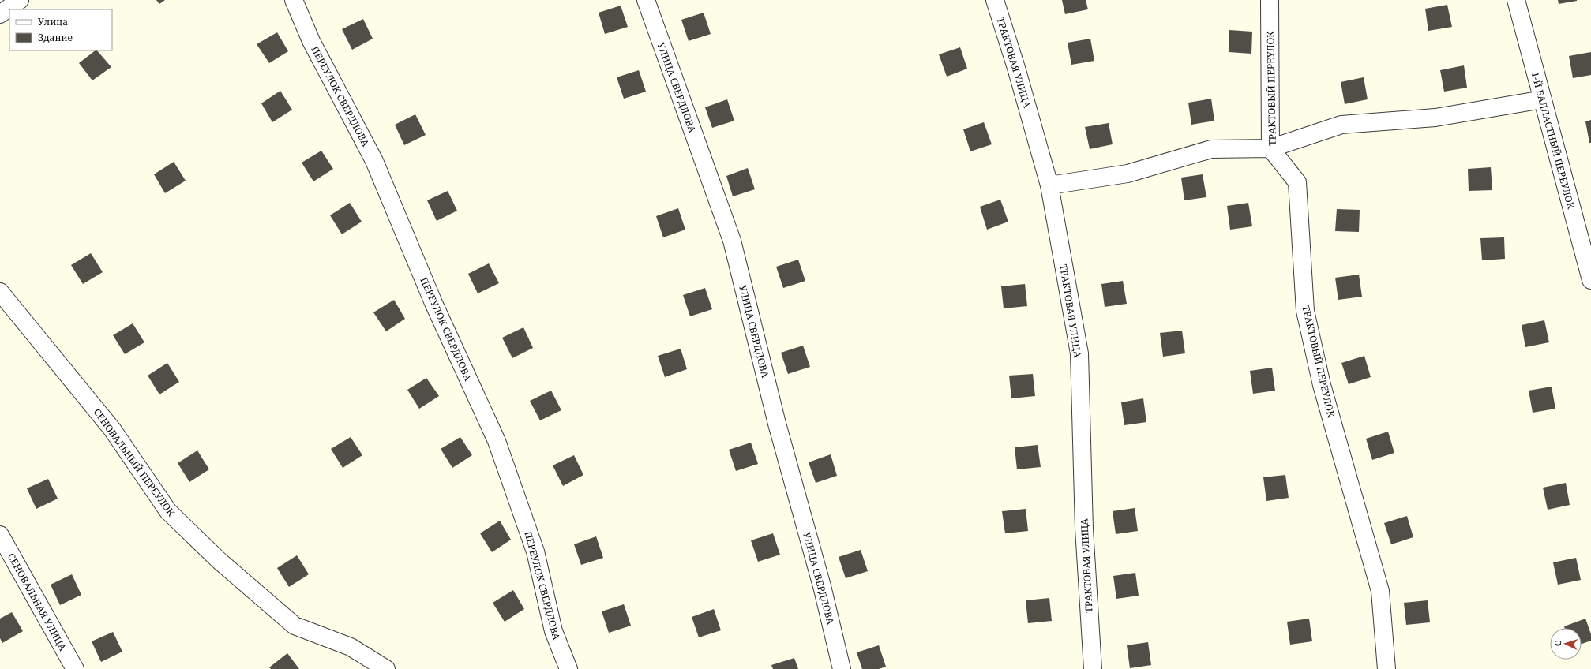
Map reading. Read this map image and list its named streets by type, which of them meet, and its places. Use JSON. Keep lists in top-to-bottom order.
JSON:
{
  "streets": {
    "street": [
      "ТРАКТОВАЯ УЛИЦА",
      "УЛИЦА СВЕРДЛОВА",
      "ТРАКТОВЫЙ ПЕРЕУЛОК",
      "ПЕРЕУЛОК СВЕРДЛОВА",
      "1-Й БАЛЛАСТНЫЙ ПЕРЕУЛОК",
      "СЕНОВАЛЬНЫЙ ПЕРЕУЛОК",
      "СЕНОВАЛЬНАЯ УЛИЦА"
    ]
  },
  "legend": ["Улица", "Здание"],
  "north": "left"
}
